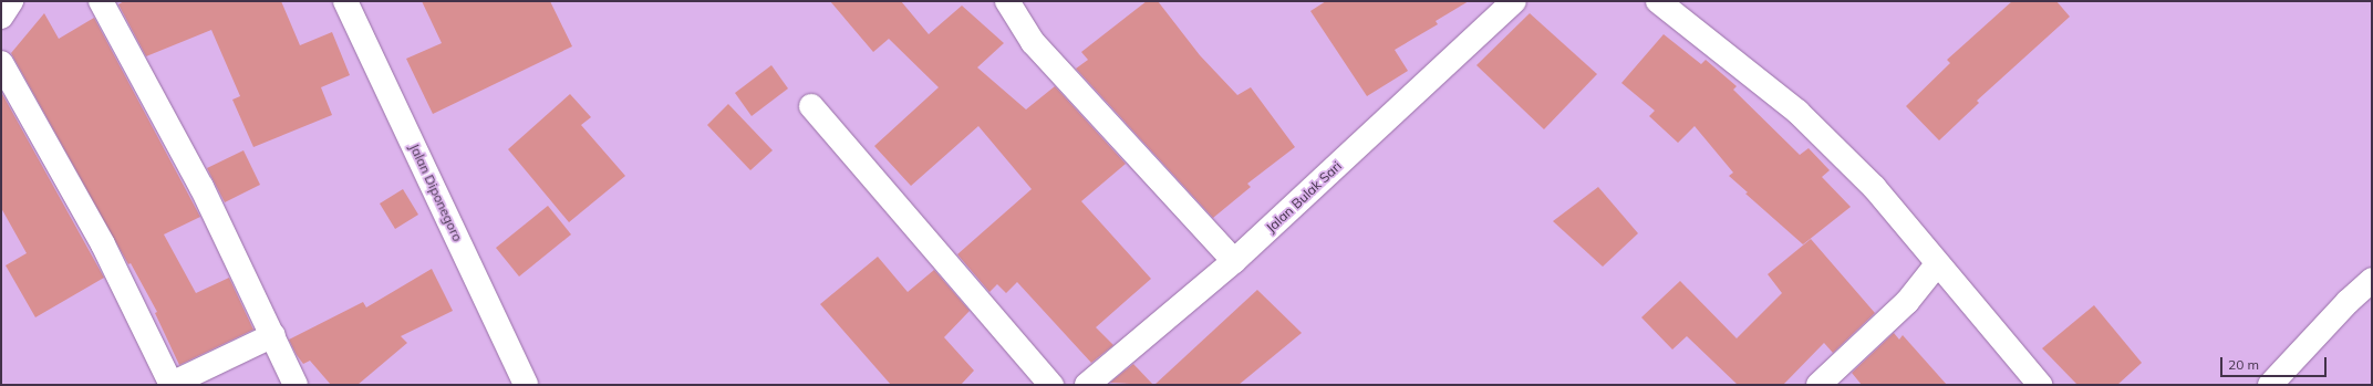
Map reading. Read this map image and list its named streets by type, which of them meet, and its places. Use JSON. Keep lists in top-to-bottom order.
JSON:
{
  "streets": {
    "street": ["Jalan Diponegoro", "Jalan Bulak Sari"]
  },
  "scale_bar": "20 m"
}
